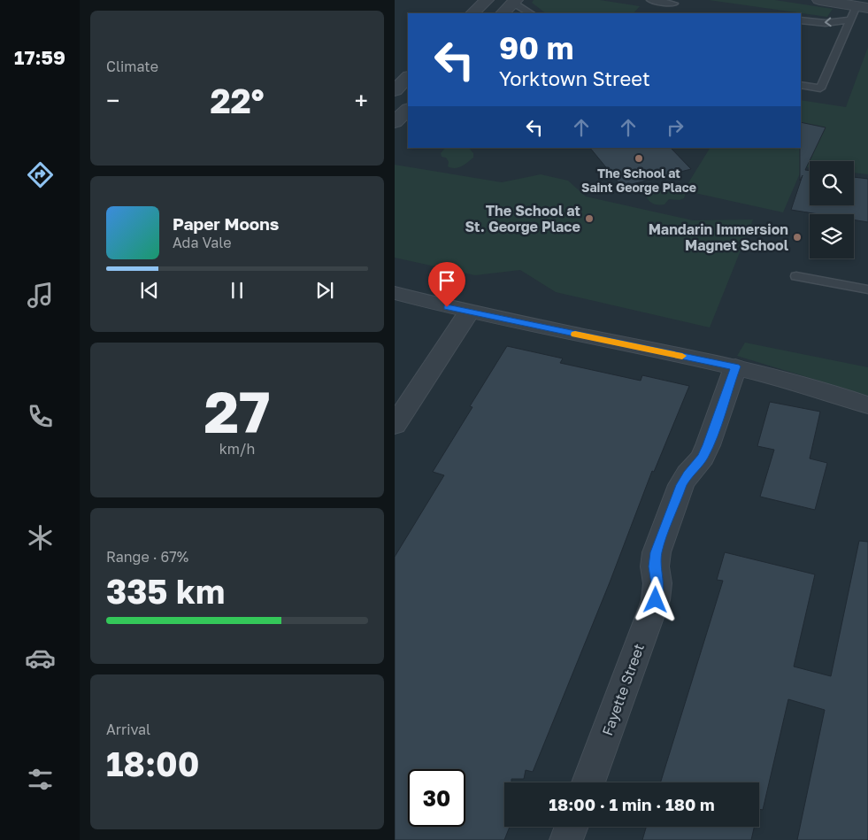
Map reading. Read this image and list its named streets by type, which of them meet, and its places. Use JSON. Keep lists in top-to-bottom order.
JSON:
{
  "streets": {
    "street": ["Fayette Street"]
  },
  "places": ["The School at Saint George Place", "The School at St. George Place", "Mandarin Immersion Magnet School"],
  "page": {
    "tabs": "17:59",
    "tile": [
      "Climate",
      ["27", "km/h"],
      ["Range · 67%", "335 km"],
      ["Arrival", "18:00"]
    ],
    "turn": ["90 m", "Yorktown Street"],
    "heat": ["−", "22°", "+"],
    "song": ["Paper Moons", "Ada Vale"],
    "limit": "30",
    "trip": "18:00 · 1 min · 180 m"
  }
}
